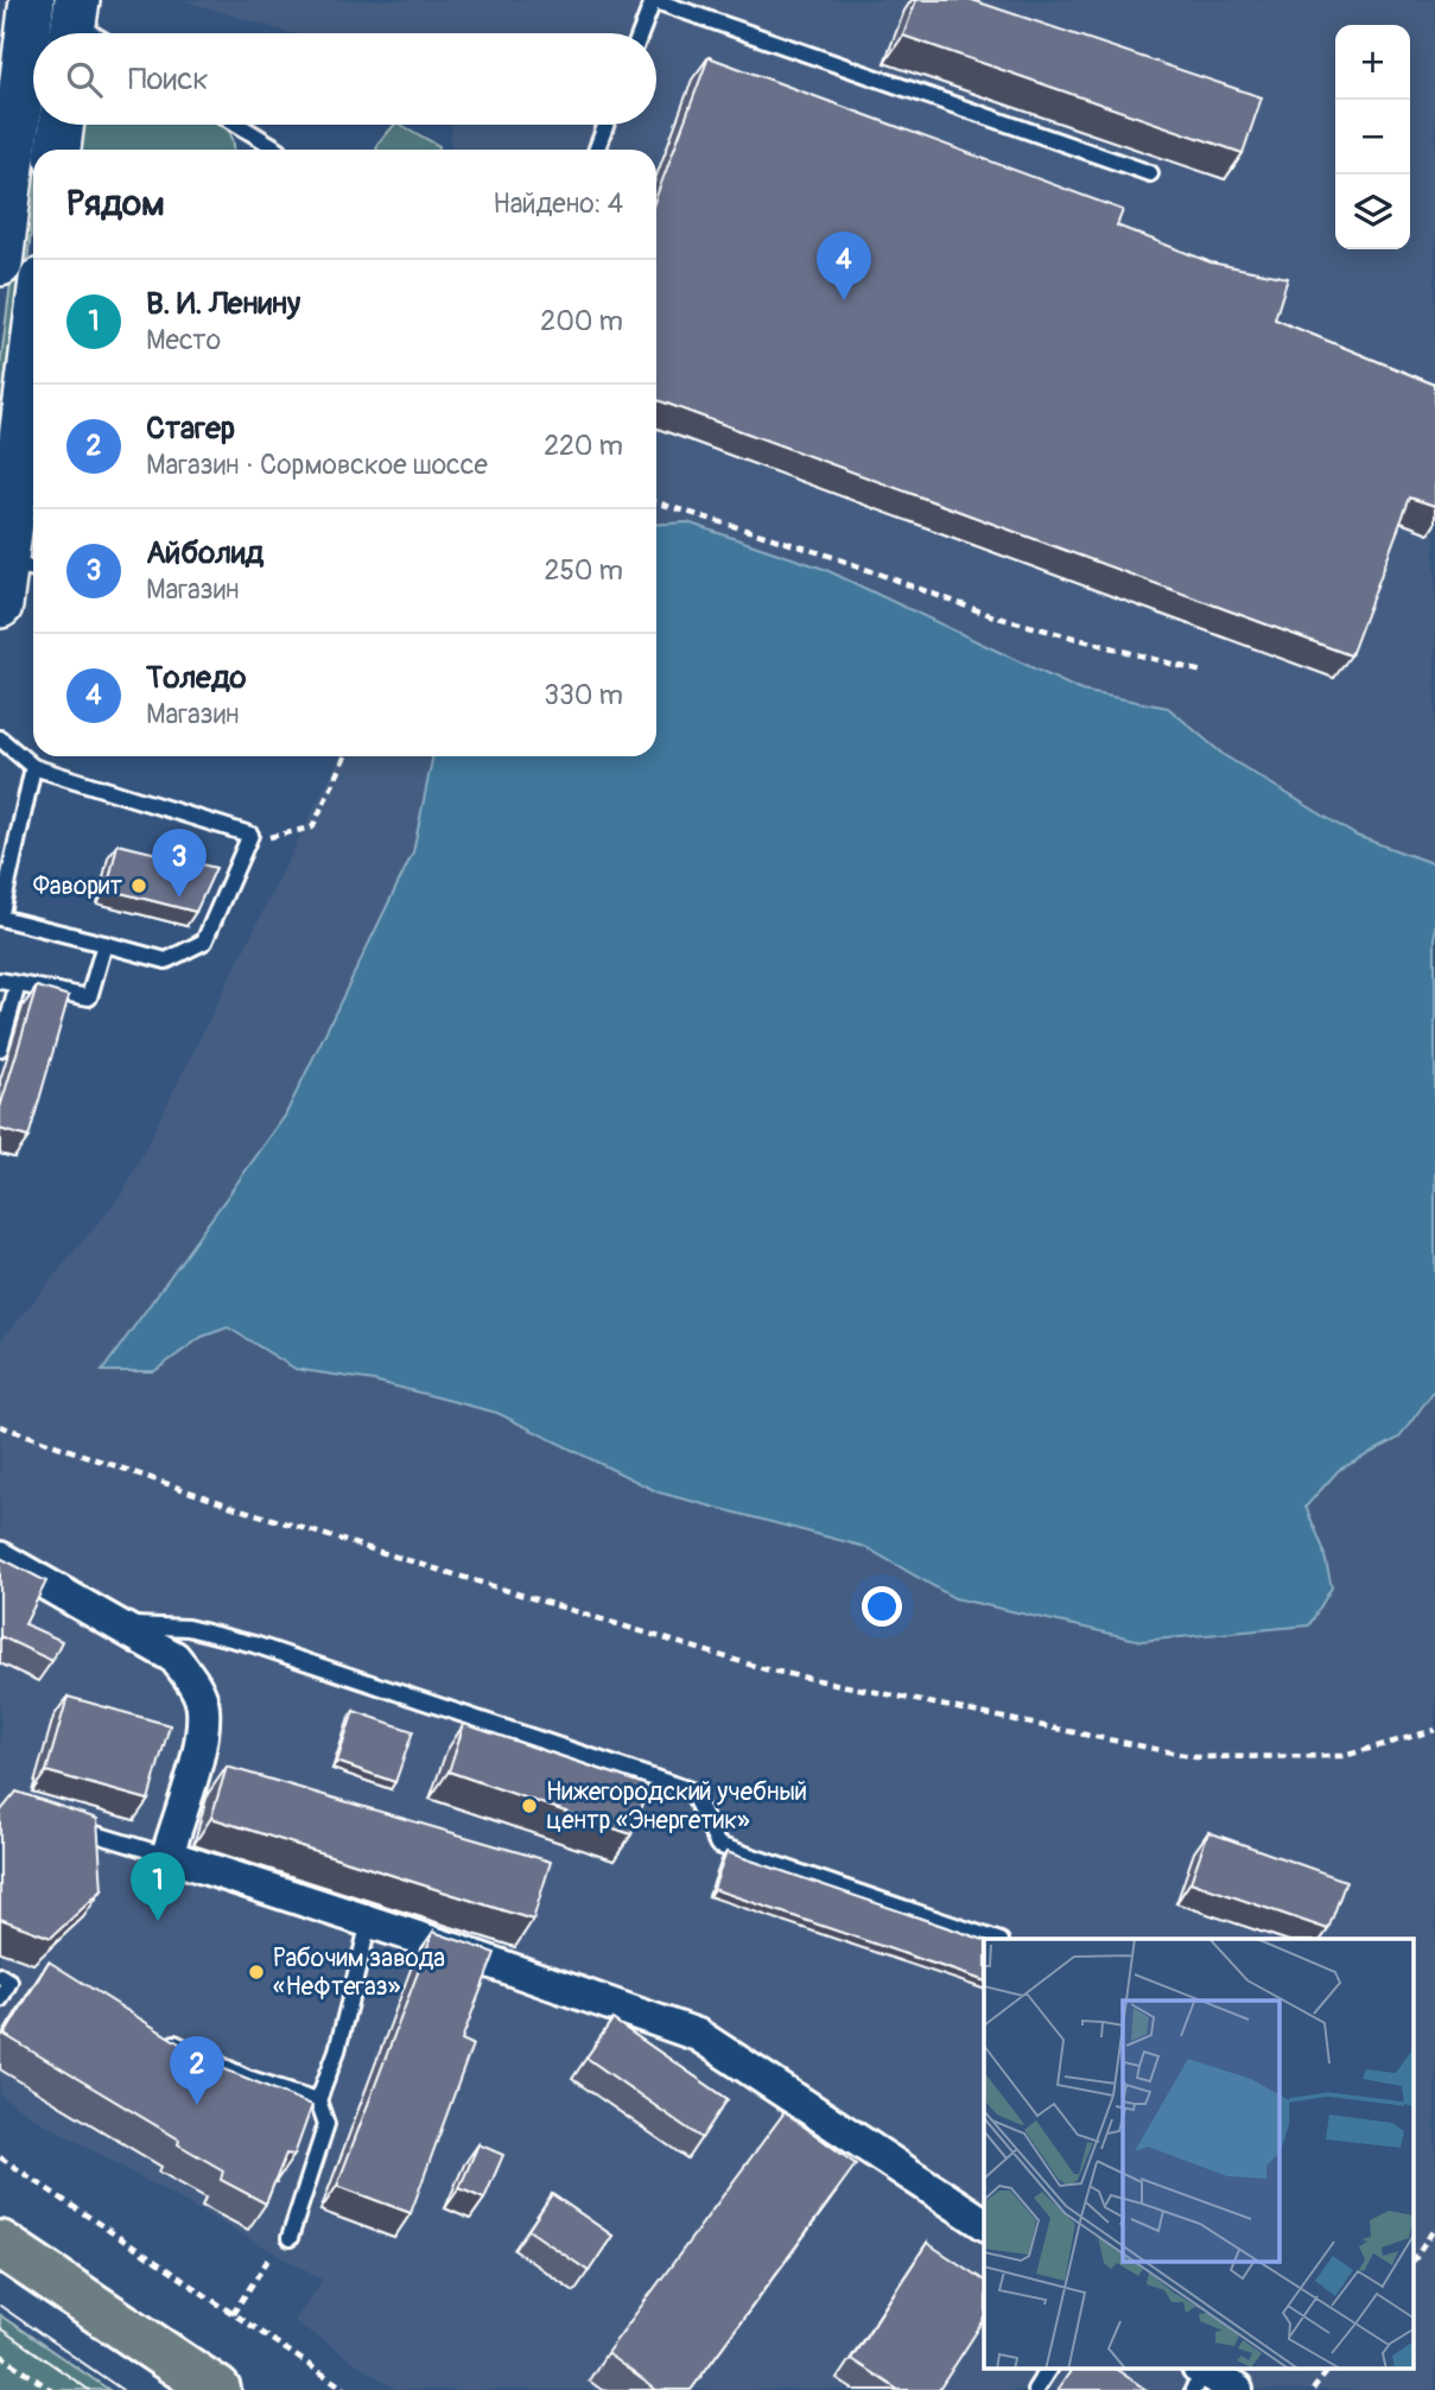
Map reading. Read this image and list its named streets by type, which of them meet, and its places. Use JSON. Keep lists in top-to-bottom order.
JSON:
{
  "places": ["Фаворит", "Нижегородский учебный центр «Энергетик»", "Рабочим завода «Нефтегаз»"],
  "page": {
    "map_buttons": ["+", "−"],
    "search": "Поиск",
    "heading": ["Рядом", "Найдено: 4"],
    "pins": [
      "4",
      "3",
      "1",
      "2"
    ],
    "list": [
      {
        "mark": "1",
        "name": "В. И. Ленину",
        "note": "Место",
        "value": "200 m"
      },
      {
        "mark": "2",
        "name": "Стагер",
        "note": "Магазин · Сормовское шоссе",
        "value": "220 m"
      },
      {
        "mark": "3",
        "name": "Айболид",
        "note": "Магазин",
        "value": "250 m"
      },
      {
        "mark": "4",
        "name": "Толедо",
        "note": "Магазин",
        "value": "330 m"
      }
    ]
  }
}
